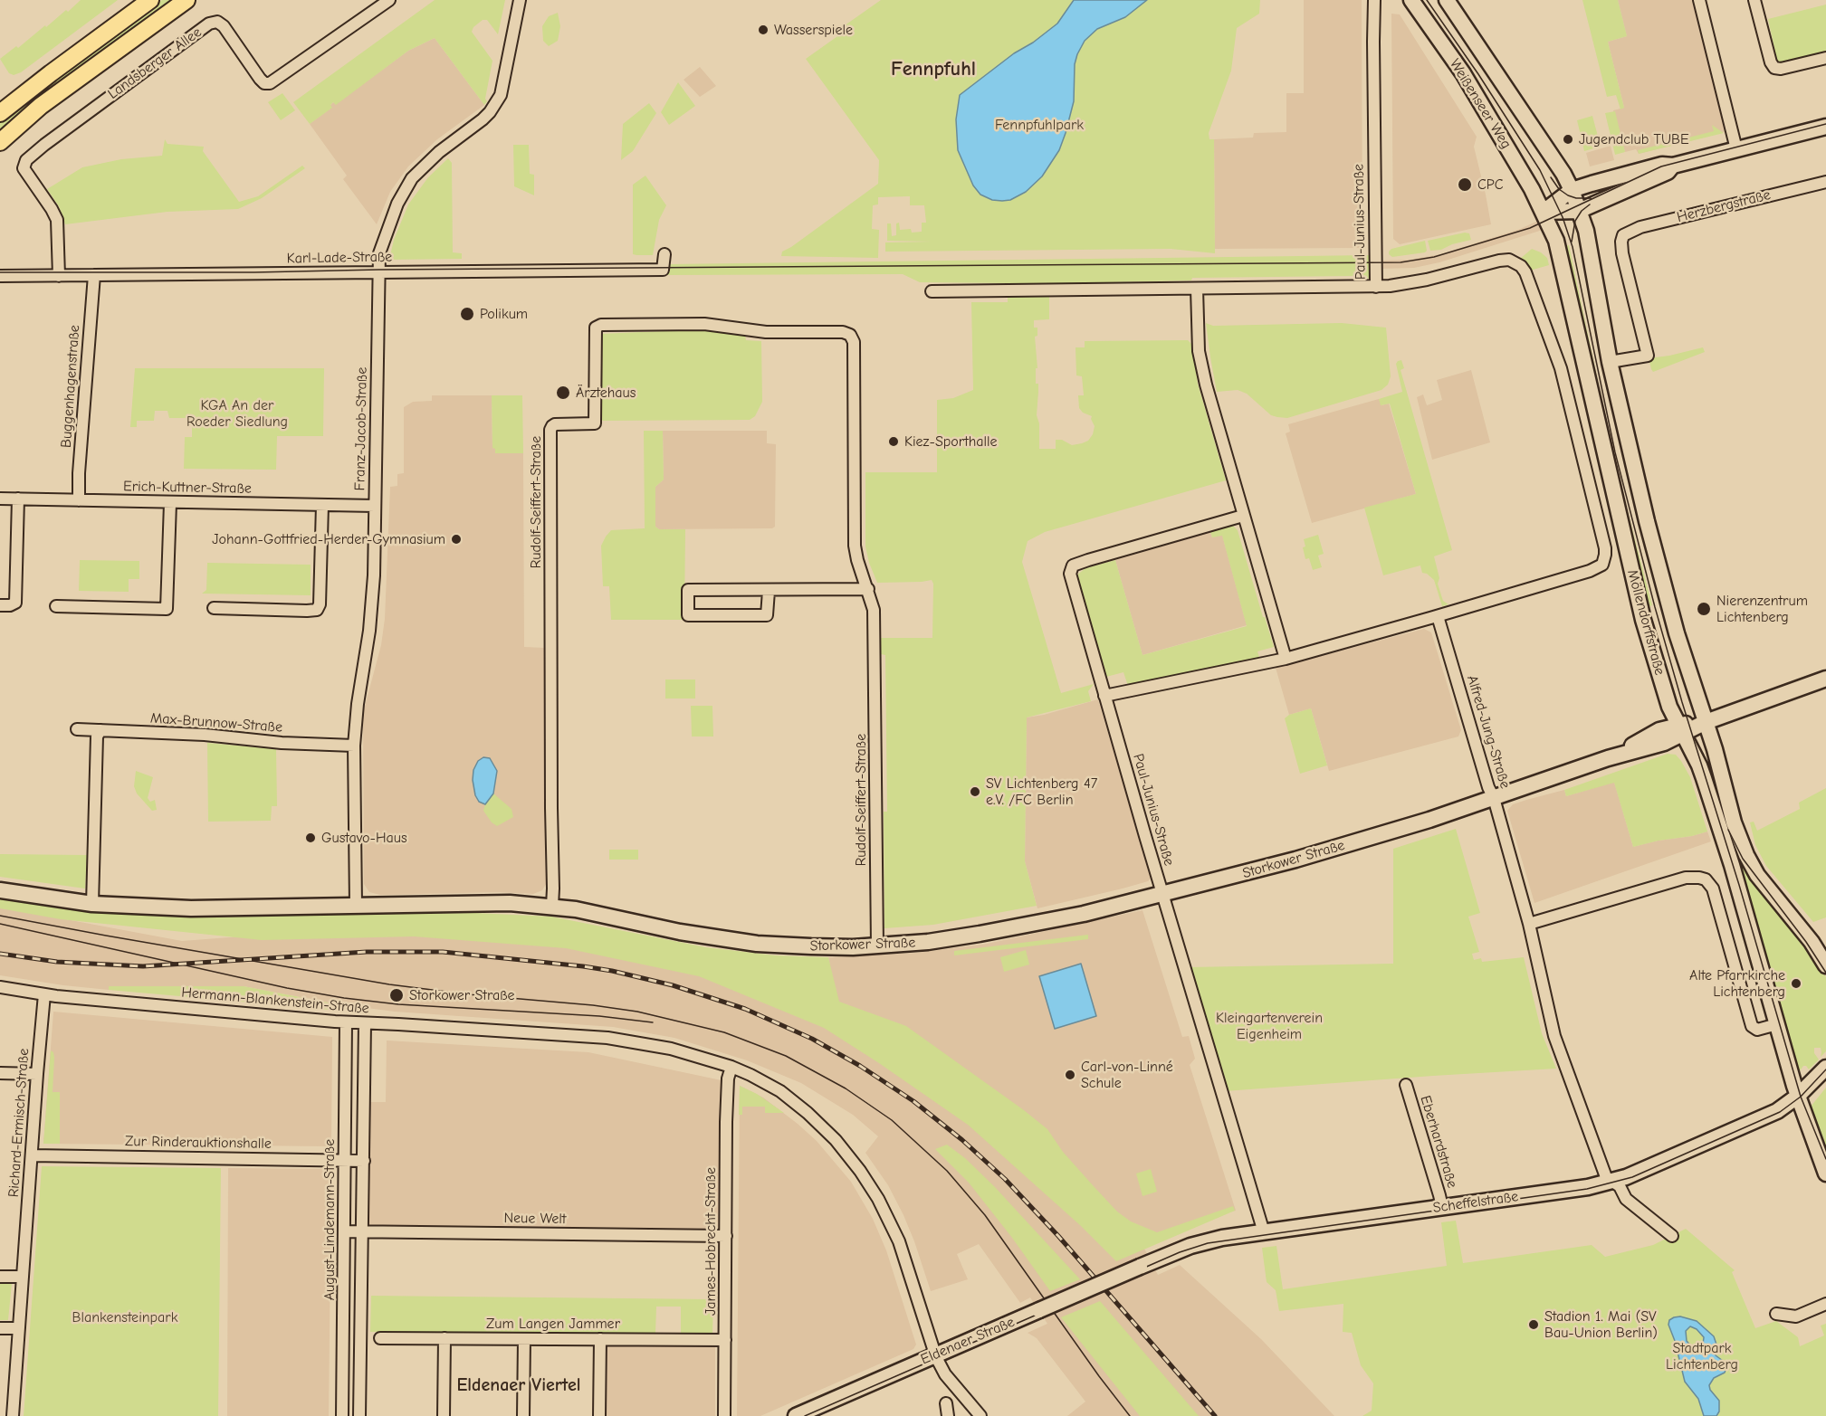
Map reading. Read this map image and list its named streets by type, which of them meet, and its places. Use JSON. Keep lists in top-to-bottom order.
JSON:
{
  "streets": {
    "main road": [
      "Weißenseer Weg",
      "Möllendorffstraße",
      "Storkower Straße",
      "Scheffelstraße",
      "Eldenaer Straße"
    ],
    "street": [
      "Landsberger Allee",
      "Herzbergstraße",
      "Paul-Junius-Straße",
      "Karl-Lade-Straße",
      "Buggenhagenstraße",
      "Franz-Jacob-Straße",
      "Erich-Kuttner-Straße",
      "Rudolf-Seiffert-Straße",
      "Max-Brunnow-Straße",
      "Alfred-Jung-Straße",
      "Hermann-Blankenstein-Straße",
      "Richard-Ermisch-Straße",
      "Eberhardstraße",
      "Zur Rinderauktionshalle",
      "Neue Welt",
      "August-Lindemann-Straße",
      "James-Hobrecht-Straße",
      "Zum Langen Jammer"
    ]
  },
  "crossings": [
    ["Landsberger Allee", "Karl-Lade-Straße"],
    ["Weißenseer Weg", "Möllendorffstraße"],
    ["Herzbergstraße", "Möllendorffstraße"],
    ["Paul-Junius-Straße", "Möllendorffstraße"],
    ["Paul-Junius-Straße", "Storkower Straße"],
    ["Paul-Junius-Straße", "Scheffelstraße"],
    ["Karl-Lade-Straße", "Buggenhagenstraße"],
    ["Karl-Lade-Straße", "Franz-Jacob-Straße"],
    ["Buggenhagenstraße", "Erich-Kuttner-Straße"],
    ["Franz-Jacob-Straße", "Erich-Kuttner-Straße"],
    ["Franz-Jacob-Straße", "Max-Brunnow-Straße"],
    ["Franz-Jacob-Straße", "Storkower Straße"],
    ["Rudolf-Seiffert-Straße", "Storkower Straße"],
    ["Möllendorffstraße", "Alfred-Jung-Straße"],
    ["Möllendorffstraße", "Storkower Straße"],
    ["Möllendorffstraße", "Scheffelstraße"],
    ["Alfred-Jung-Straße", "Storkower Straße"],
    ["Alfred-Jung-Straße", "Scheffelstraße"],
    ["Hermann-Blankenstein-Straße", "Richard-Ermisch-Straße"],
    ["Hermann-Blankenstein-Straße", "August-Lindemann-Straße"],
    ["Hermann-Blankenstein-Straße", "James-Hobrecht-Straße"],
    ["Hermann-Blankenstein-Straße", "Eldenaer Straße"],
    ["Richard-Ermisch-Straße", "Zur Rinderauktionshalle"],
    ["Eberhardstraße", "Scheffelstraße"],
    ["Zur Rinderauktionshalle", "August-Lindemann-Straße"],
    ["Scheffelstraße", "Eldenaer Straße"],
    ["Neue Welt", "August-Lindemann-Straße"],
    ["Neue Welt", "James-Hobrecht-Straße"],
    ["James-Hobrecht-Straße", "Zum Langen Jammer"]
  ],
  "districts": ["Fennpfuhl", "Eldenaer Viertel"],
  "parks": [
    "Fennpfuhlpark",
    "KGA An der Roeder Siedlung",
    "Kleingartenverein Eigenheim",
    "Blankensteinpark",
    "Stadtpark Lichtenberg"
  ],
  "places": [
    "Wasserspiele",
    "Jugendclub TUBE",
    "CPC",
    "Polikum",
    "Ärztehaus",
    "Kiez-Sporthalle",
    "Johann-Gottfried-Herder-Gymnasium",
    "Nierenzentrum Lichtenberg",
    "SV Lichtenberg 47 e.V. /FC Berlin",
    "Gustavo-Haus",
    "Alte Pfarrkirche Lichtenberg",
    "Storkower Straße",
    "Carl-von-Linné Schule",
    "Stadion 1. Mai (SV Bau-Union Berlin)"
  ]
}
